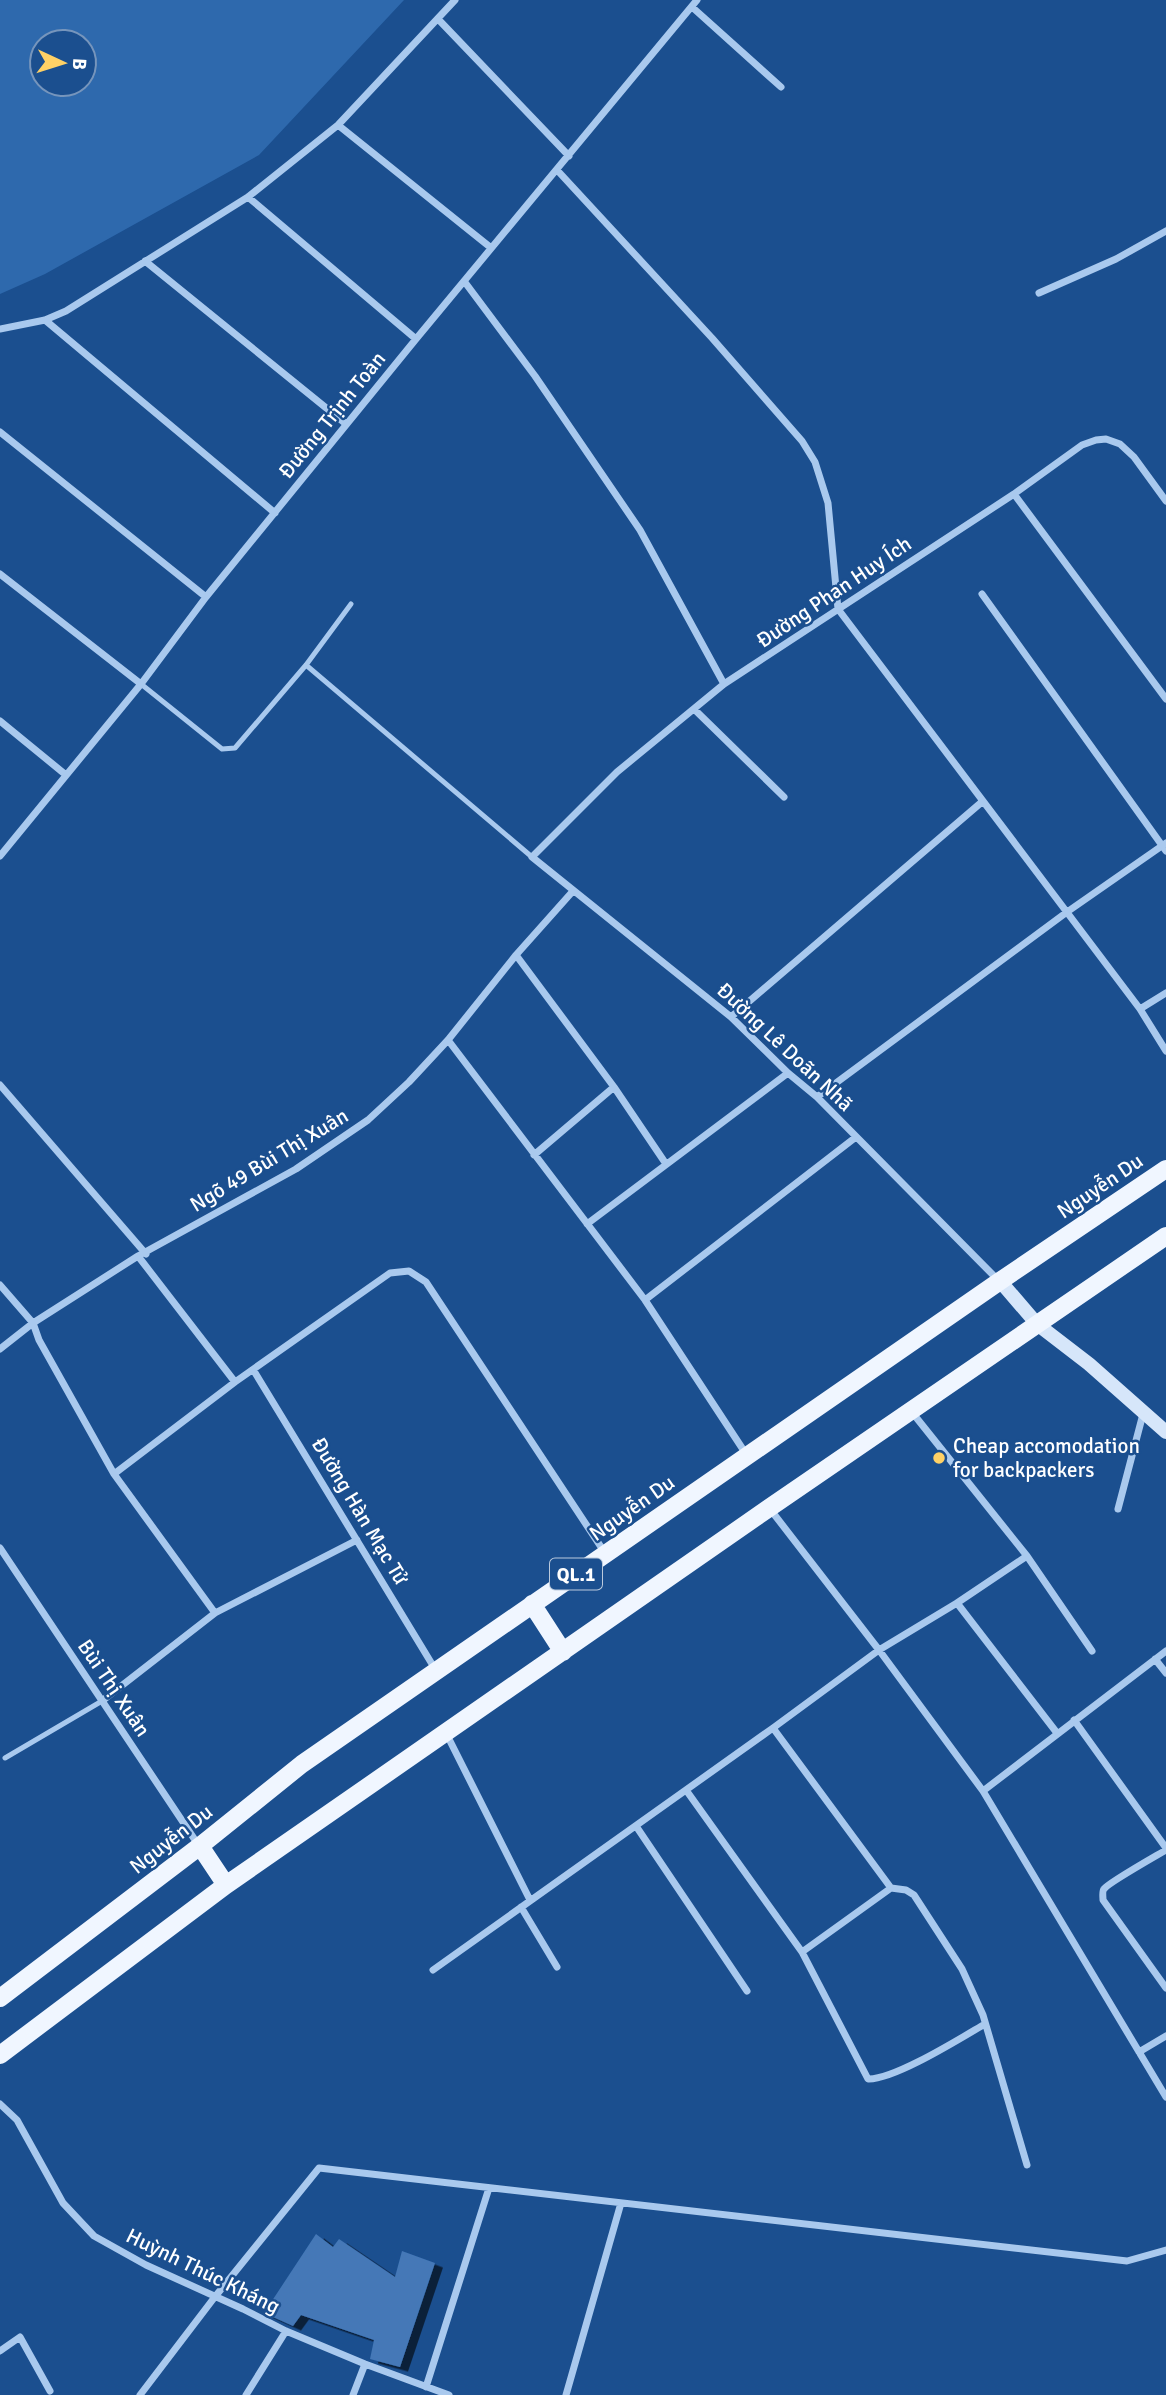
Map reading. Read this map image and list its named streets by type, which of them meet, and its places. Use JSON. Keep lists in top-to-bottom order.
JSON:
{
  "streets": {
    "main road": ["Nguyễn Du", "QL.1"],
    "street": [
      "Đường Trịnh Toàn",
      "Đường Phan Huy Ích",
      "Đường Lê Doãn Nhã",
      "Ngõ 49 Bùi Thị Xuân",
      "Đường Hàn Mạc Tử",
      "Bùi Thị Xuân",
      "Huỳnh Thúc Kháng"
    ]
  },
  "crossings": [
    ["Đường Phan Huy Ích", "Đường Lê Doãn Nhã"],
    ["Đường Lê Doãn Nhã", "Ngõ 49 Bùi Thị Xuân"],
    ["Đường Lê Doãn Nhã", "Nguyễn Du"],
    ["Nguyễn Du", "Đường Hàn Mạc Tử"],
    ["Nguyễn Du", "Bùi Thị Xuân"]
  ],
  "places": ["Cheap accomodation for backpackers"],
  "north": "right"
}
